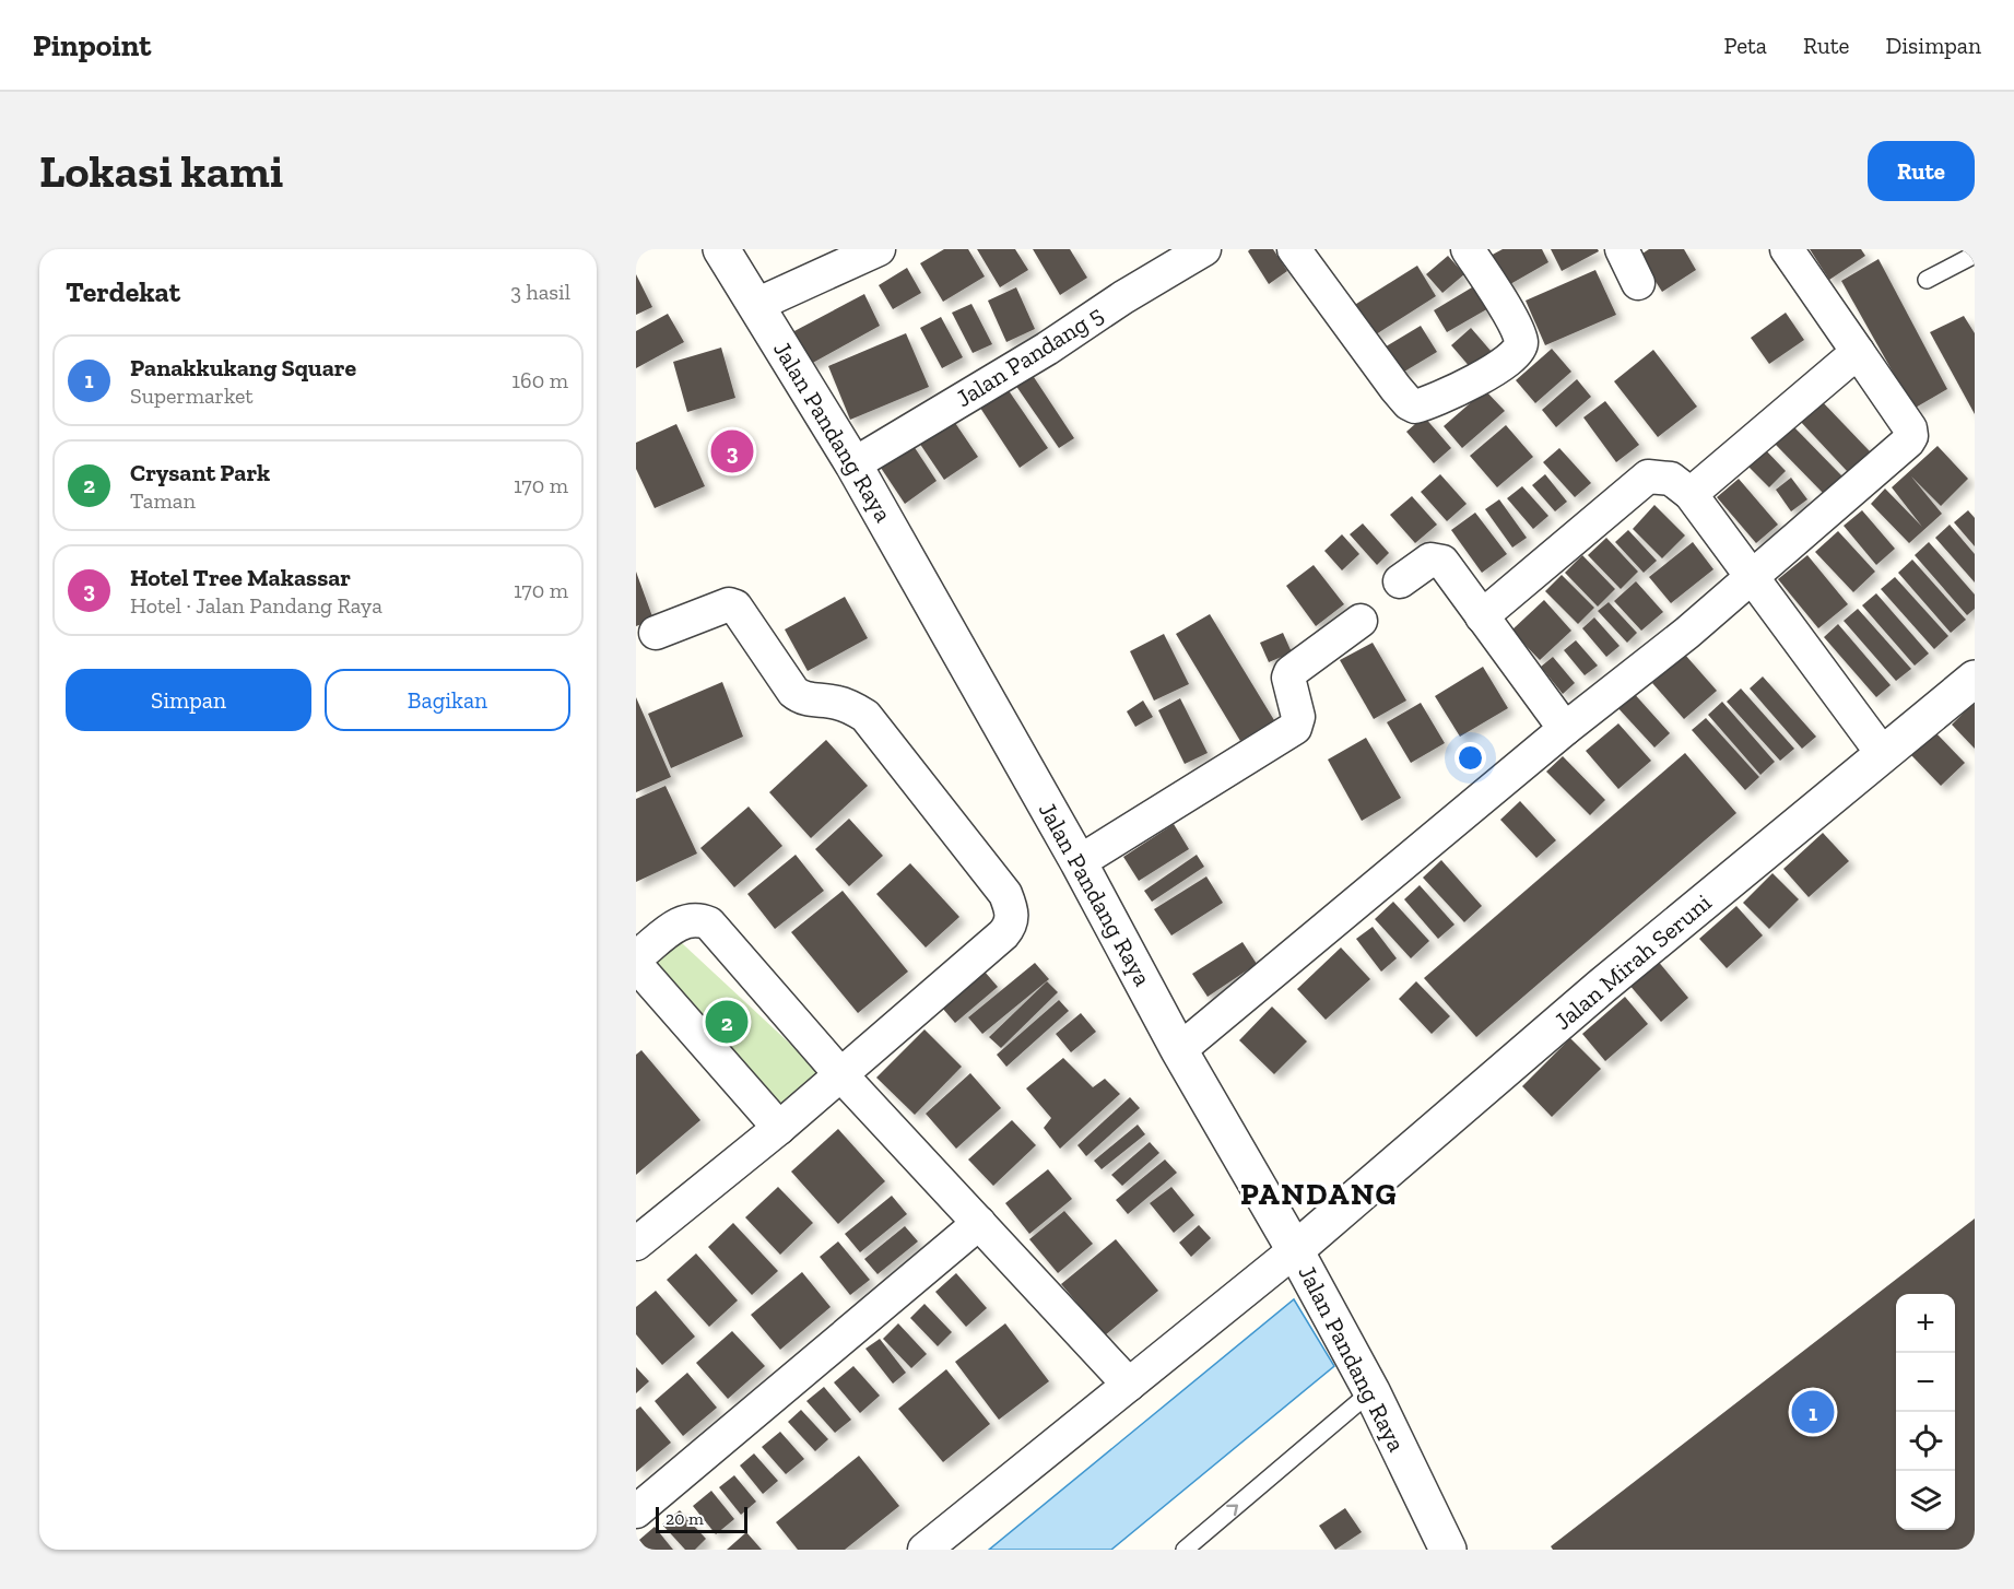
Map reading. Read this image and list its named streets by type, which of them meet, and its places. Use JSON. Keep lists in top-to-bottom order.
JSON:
{
  "streets": {
    "street": ["Jalan Pandang 5", "Jalan Pandang Raya", "Jalan Mirah Seruni"]
  },
  "crossings": [
    ["Jalan Pandang 5", "Jalan Pandang Raya"],
    ["Jalan Pandang Raya", "Jalan Mirah Seruni"]
  ],
  "districts": ["PANDANG"],
  "scale_bar": "20 m",
  "page": {
    "header": "Pinpoint",
    "nav": ["Peta", "Rute", "Disimpan"],
    "buttons": [
      "Rute",
      ["Simpan", "Bagikan"]
    ],
    "title": "Lokasi kami",
    "heading": ["Terdekat", "3 hasil"],
    "list": [
      {
        "mark": "1",
        "name": "Panakkukang Square",
        "note": "Supermarket",
        "value": "160 m"
      },
      {
        "mark": "2",
        "name": "Crysant Park",
        "note": "Taman",
        "value": "170 m"
      },
      {
        "mark": "3",
        "name": "Hotel Tree Makassar",
        "note": "Hotel · Jalan Pandang Raya",
        "value": "170 m"
      }
    ],
    "pins": ["3", "2", "1"],
    "map_buttons": ["+", "−"],
    "scale": "20 m"
  }
}
